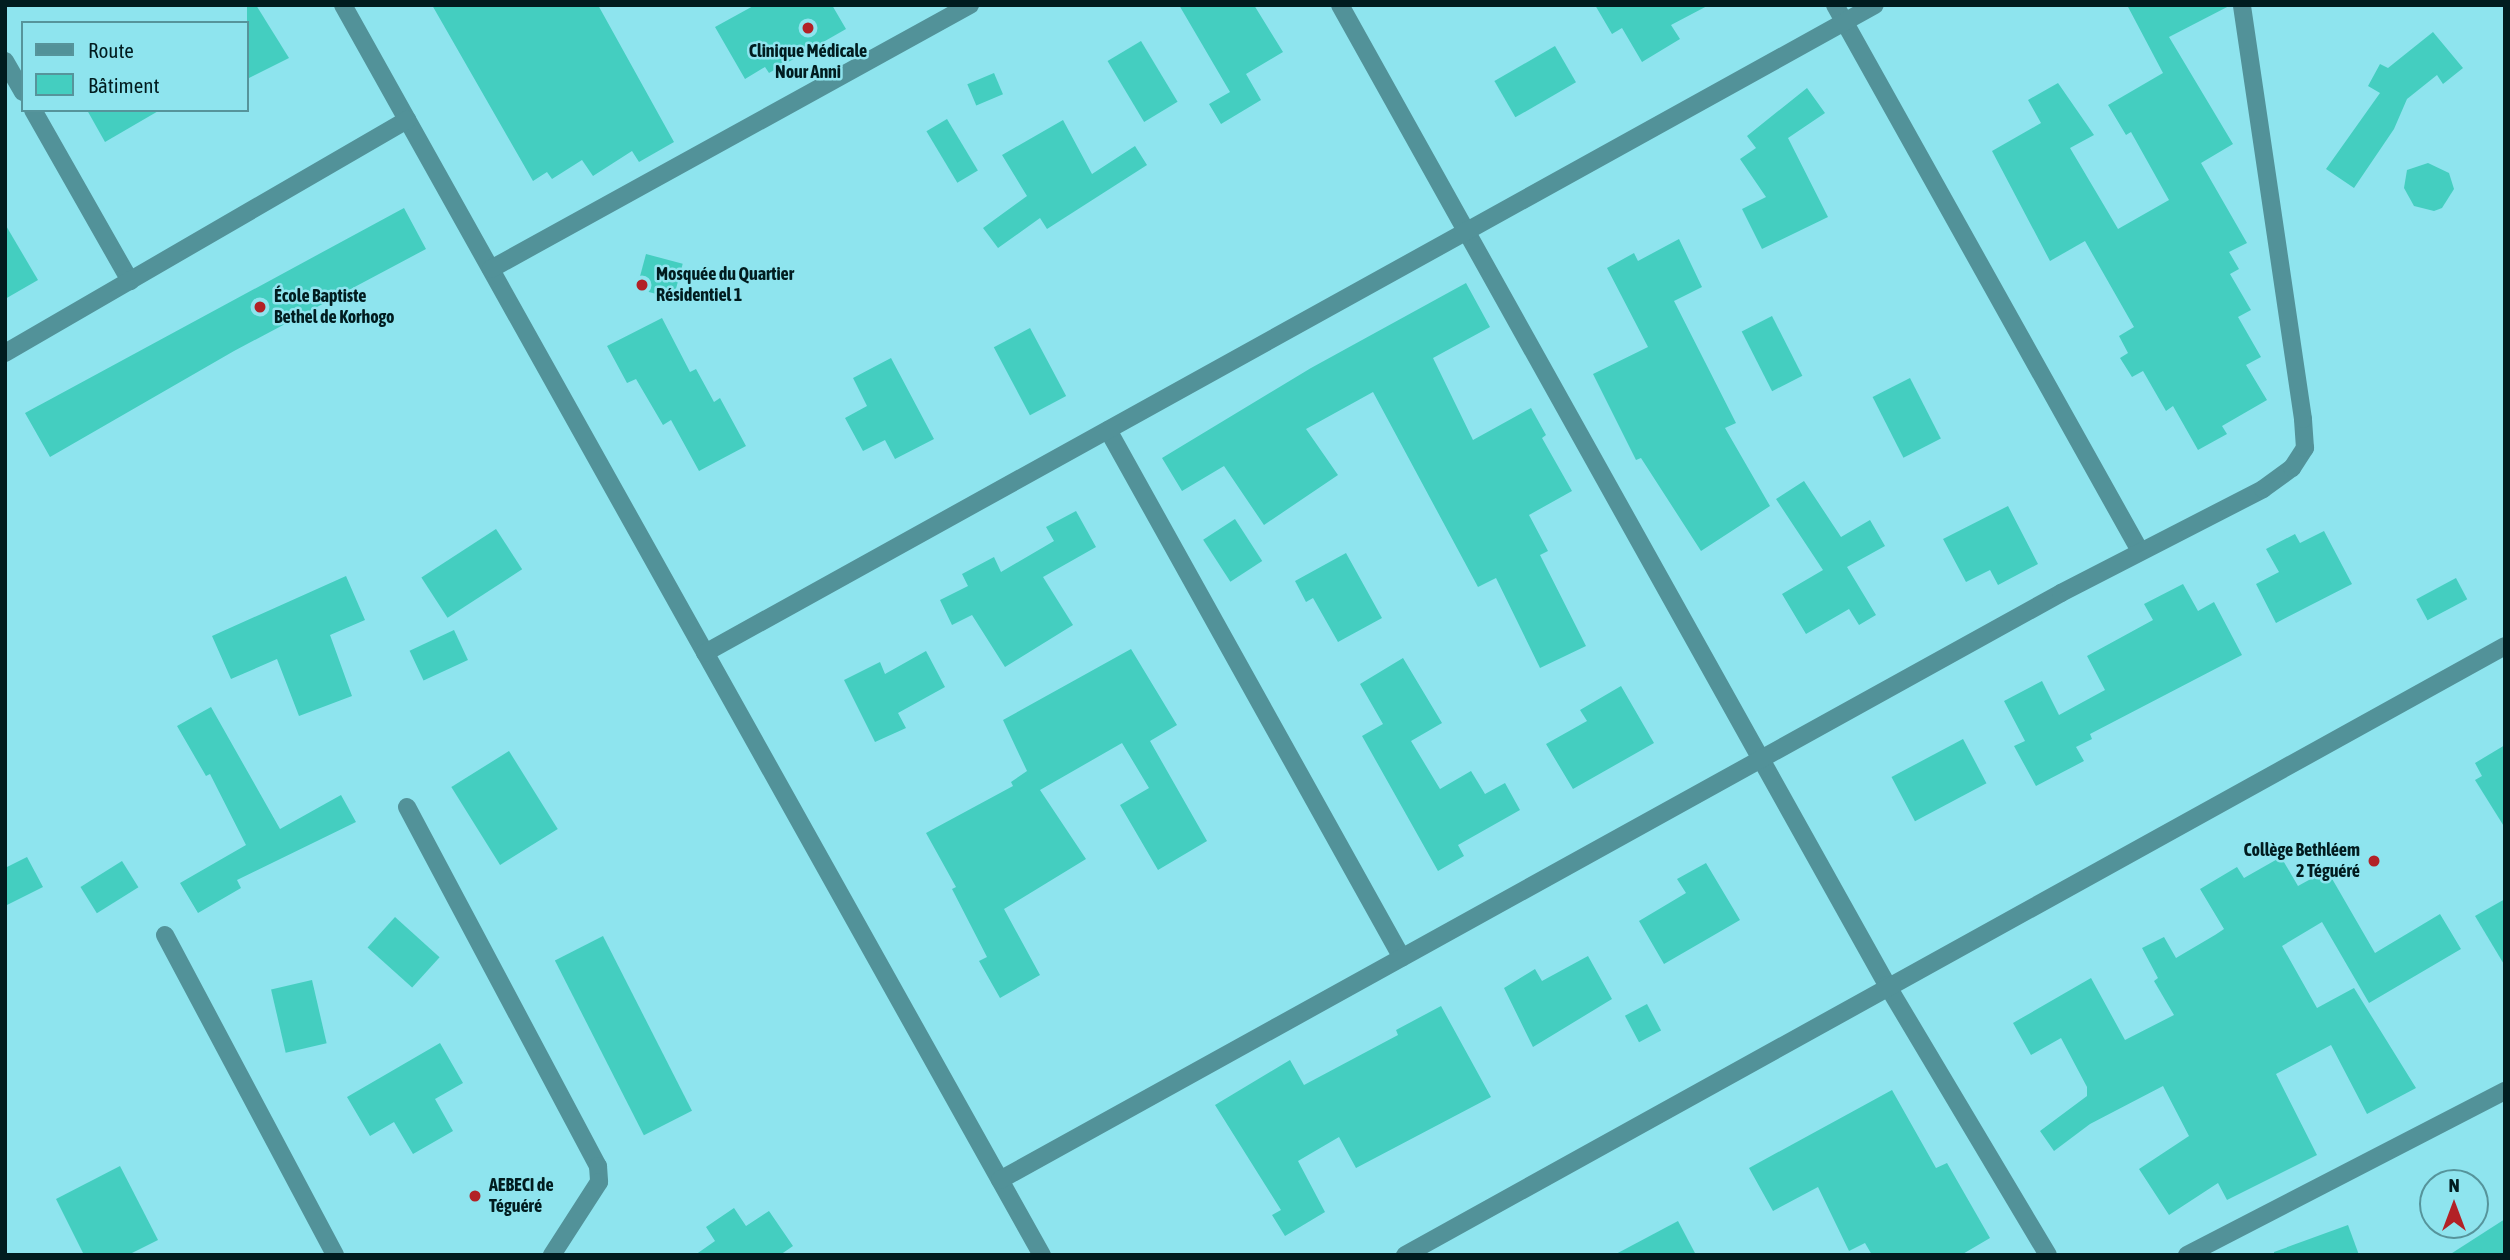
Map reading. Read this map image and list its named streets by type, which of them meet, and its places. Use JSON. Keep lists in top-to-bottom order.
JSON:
{
  "places": [
    "Clinique Médicale Nour Anni",
    "Mosquée du Quartier Résidentiel 1",
    "École Baptiste Bethel de Korhogo",
    "Collège Bethléem 2 Téguéré",
    "AEBECI de Téguéré"
  ],
  "legend": ["Route", "Bâtiment"],
  "north": "top"
}
